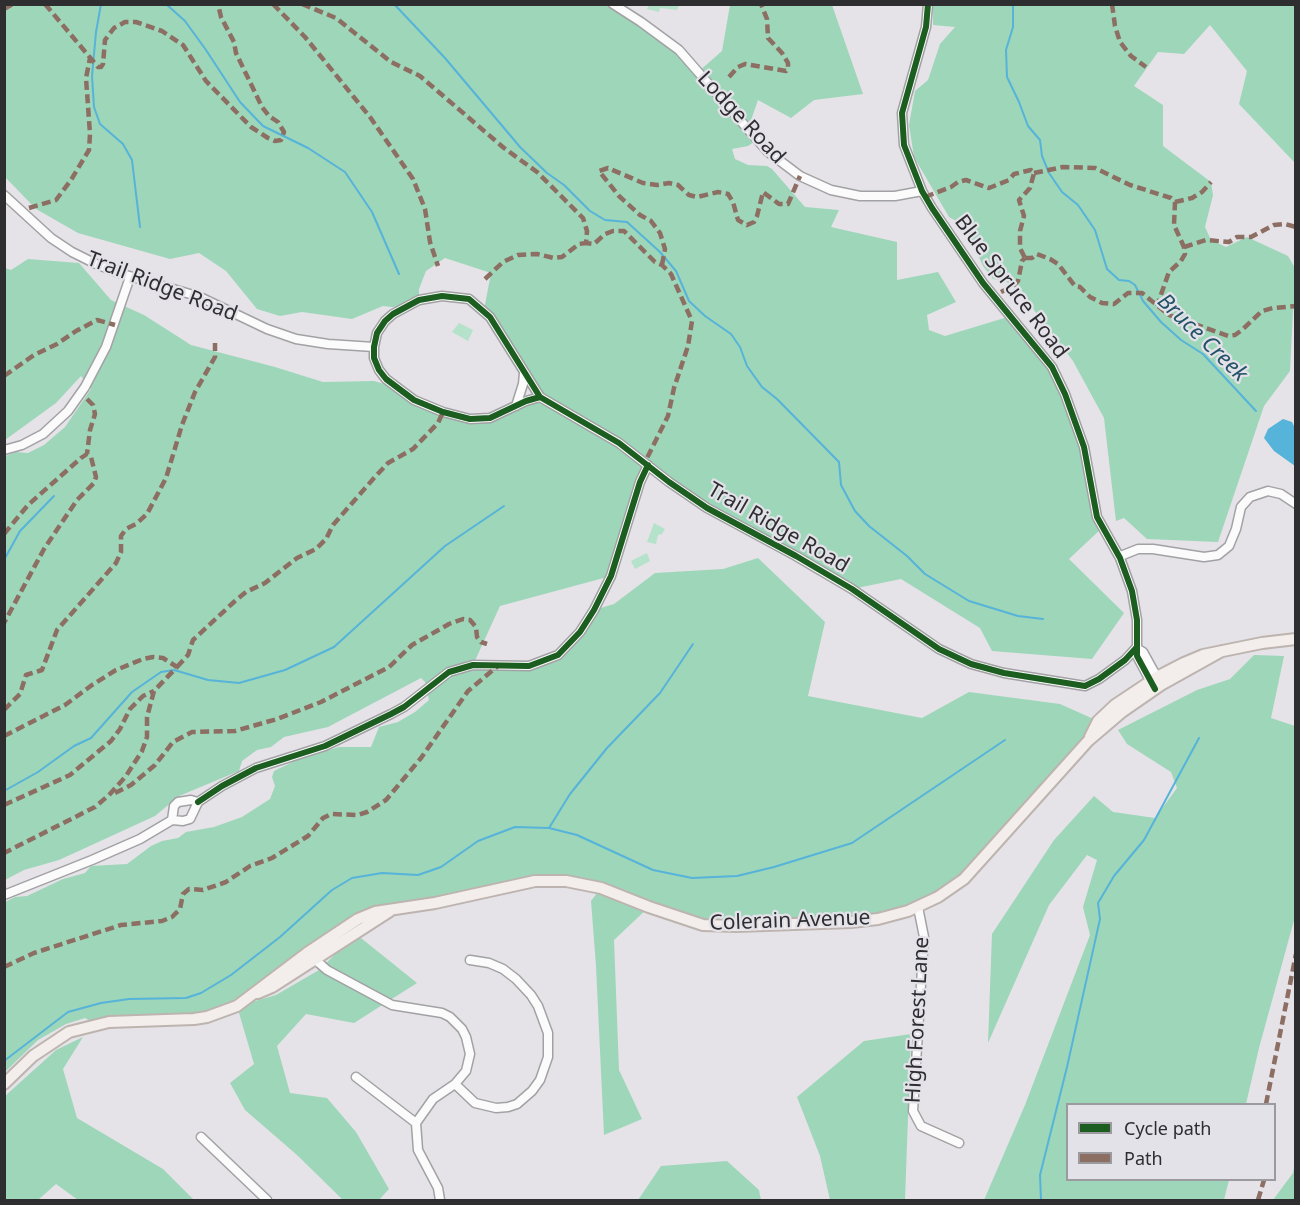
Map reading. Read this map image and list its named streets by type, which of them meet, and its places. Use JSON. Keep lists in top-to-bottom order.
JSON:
{
  "streets": {
    "main road": ["Colerain Avenue"],
    "street": [
      "Lodge Road",
      "Trail Ridge Road",
      "Blue Spruce Road",
      "High Forest Lane"
    ]
  },
  "crossings": [
    ["Lodge Road", "Blue Spruce Road"],
    ["Trail Ridge Road", "Blue Spruce Road"],
    ["Blue Spruce Road", "Colerain Avenue"],
    ["Colerain Avenue", "High Forest Lane"]
  ],
  "water": ["Bruce Creek"],
  "legend": ["Cycle path", "Path"]
}
